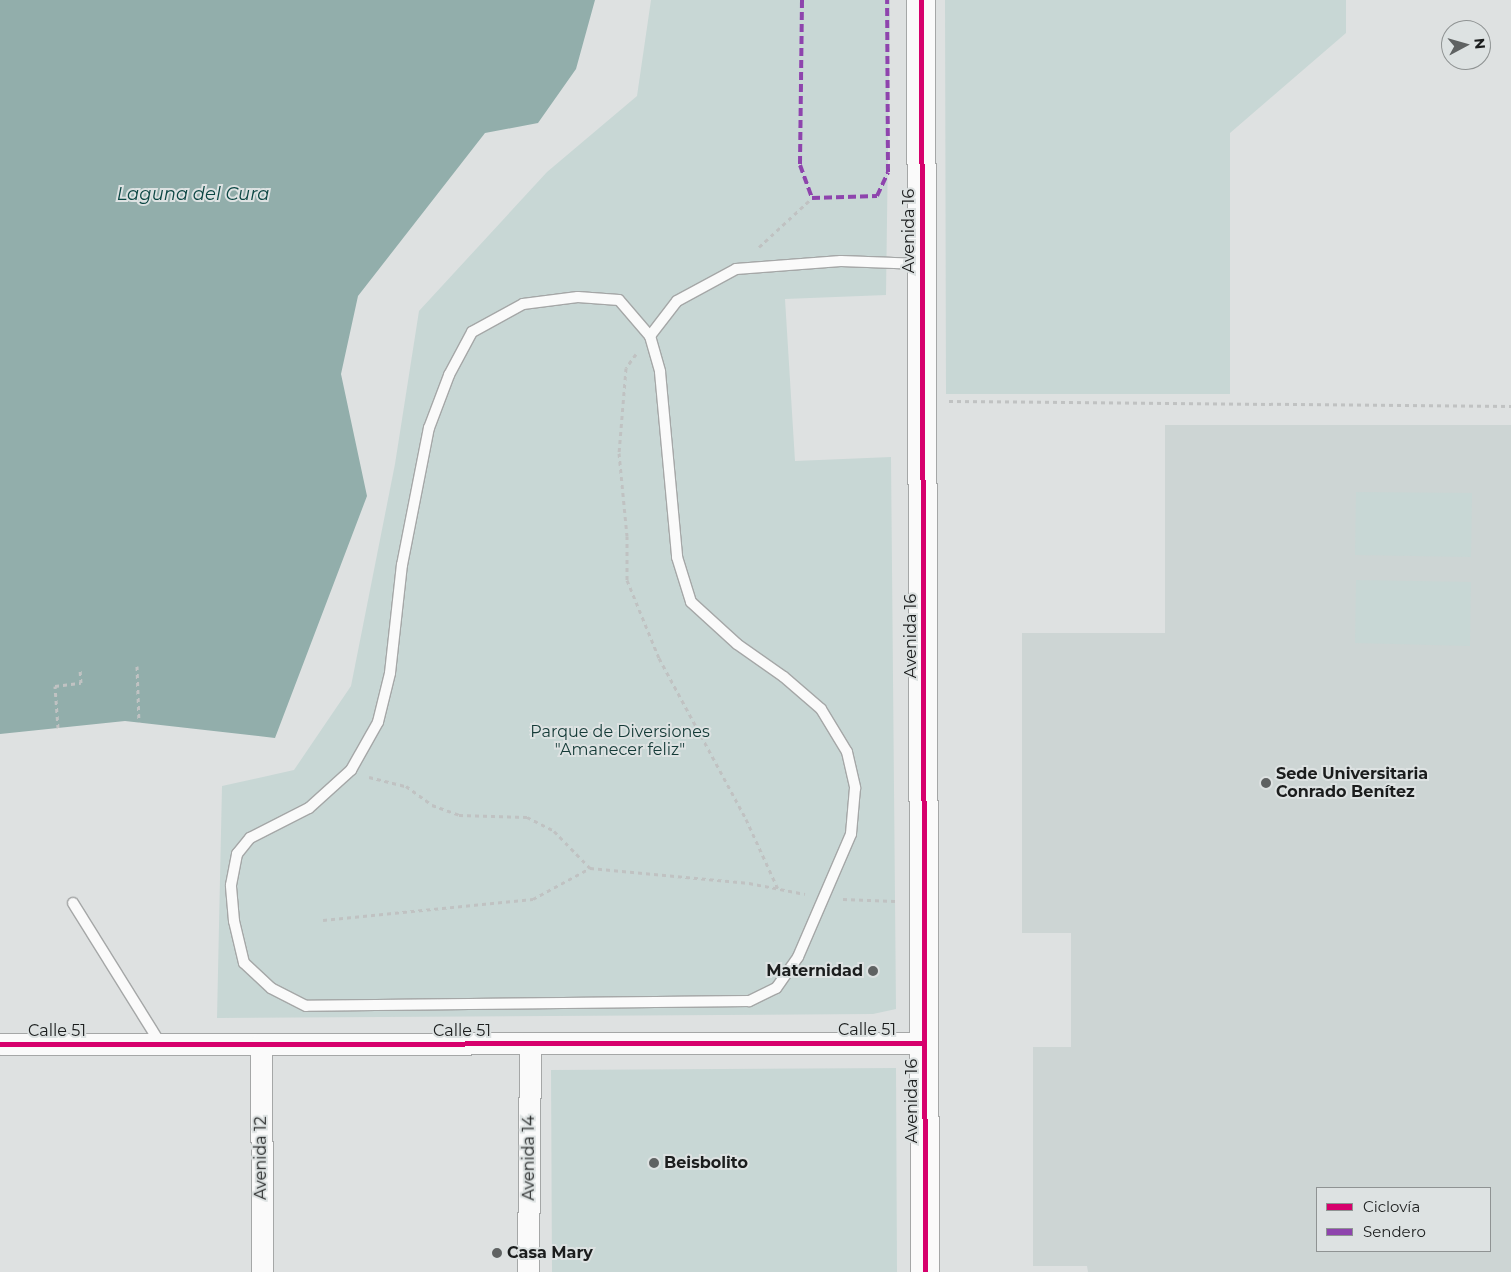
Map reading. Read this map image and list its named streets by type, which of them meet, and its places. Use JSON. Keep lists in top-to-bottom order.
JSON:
{
  "streets": {
    "street": [
      "Avenida 16",
      "Calle 51",
      "Avenida 12",
      "Avenida 14"
    ]
  },
  "crossings": [
    ["Avenida 16", "Calle 51"],
    ["Calle 51", "Avenida 12"],
    ["Calle 51", "Avenida 14"]
  ],
  "water": ["Laguna del Cura"],
  "parks": ["Parque de Diversiones \"Amanecer feliz\""],
  "places": [
    "Sede Universitaria Conrado Benítez",
    "Maternidad",
    "Beisbolito",
    "Casa Mary"
  ],
  "legend": ["Ciclovía", "Sendero"],
  "north": "right"
}
